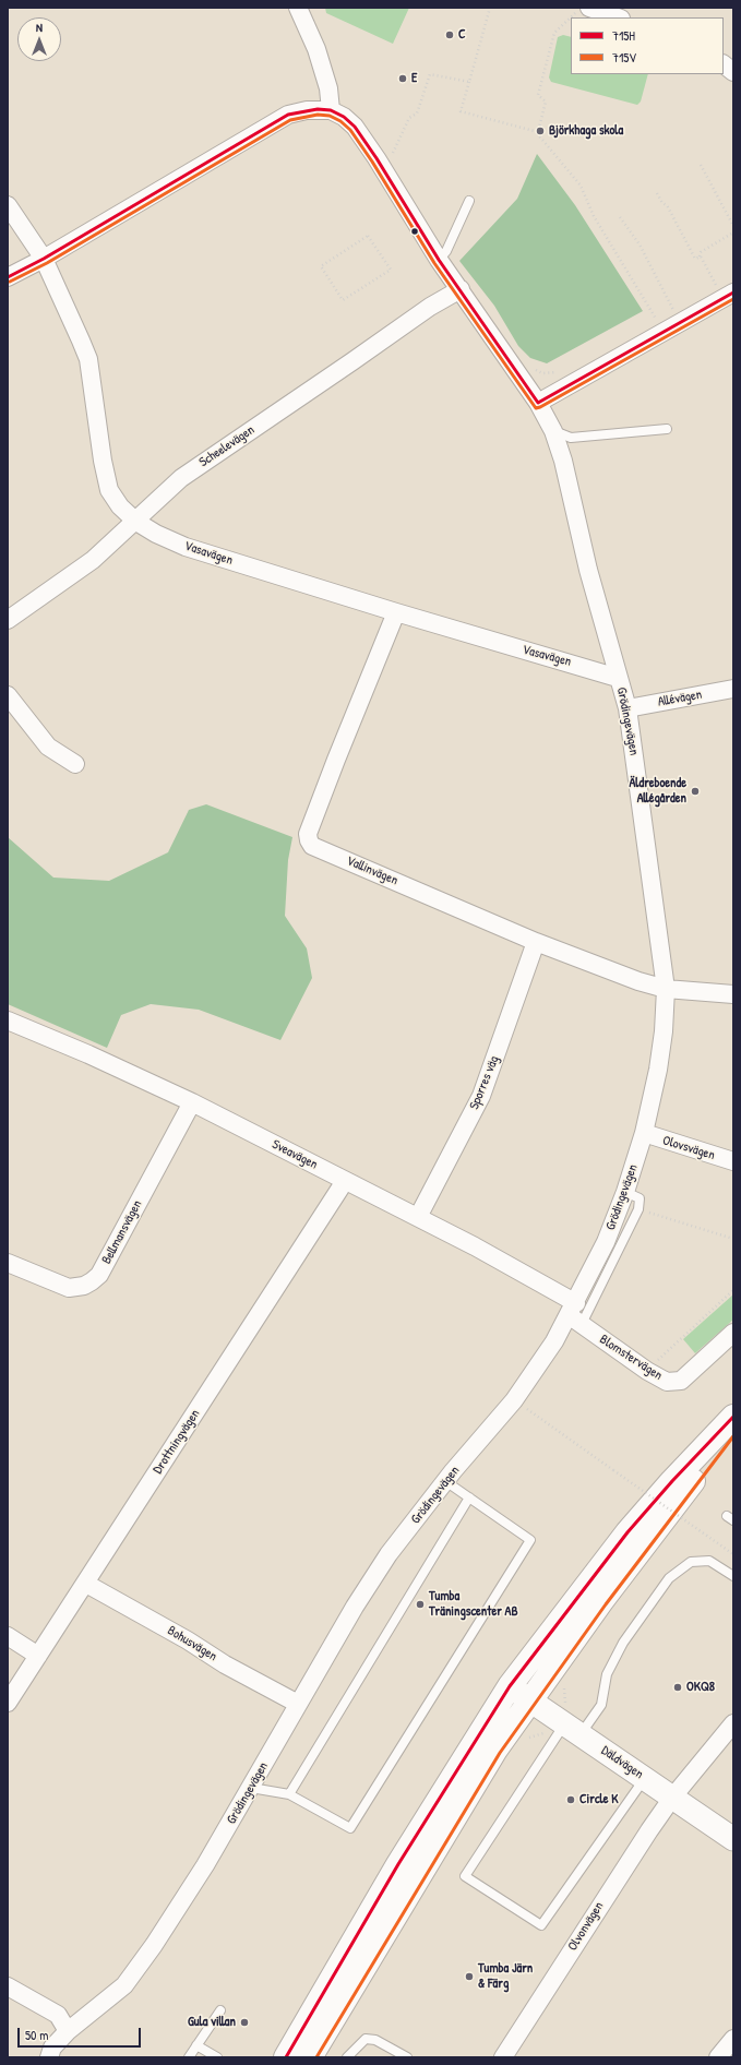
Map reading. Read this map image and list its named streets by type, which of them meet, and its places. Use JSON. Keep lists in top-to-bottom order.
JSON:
{
  "streets": {
    "street": [
      "Scheelevägen",
      "Vasavägen",
      "Allévägen",
      "Grödingevägen",
      "Vallinvägen",
      "Sporres väg",
      "Olovsvägen",
      "Sveavägen",
      "Bellmansvägen",
      "Blomstervägen",
      "Drottningvägen",
      "Bohusvägen",
      "Däldvägen",
      "Olvonvägen"
    ]
  },
  "crossings": [
    ["Scheelevägen", "Vasavägen"],
    ["Scheelevägen", "Grödingevägen"],
    ["Vasavägen", "Grödingevägen"],
    ["Vasavägen", "Vallinvägen"],
    ["Allévägen", "Grödingevägen"],
    ["Grödingevägen", "Vallinvägen"],
    ["Grödingevägen", "Olovsvägen"],
    ["Grödingevägen", "Sveavägen"],
    ["Grödingevägen", "Blomstervägen"],
    ["Grödingevägen", "Bohusvägen"],
    ["Vallinvägen", "Sporres väg"],
    ["Sporres väg", "Sveavägen"],
    ["Sveavägen", "Bellmansvägen"],
    ["Sveavägen", "Blomstervägen"],
    ["Sveavägen", "Drottningvägen"],
    ["Drottningvägen", "Bohusvägen"],
    ["Däldvägen", "Olvonvägen"]
  ],
  "places": [
    "C",
    "E",
    "Björkhaga skola",
    "Äldreboende Allégården",
    "Tumba Träningscenter AB",
    "OKQ8",
    "Circle K",
    "Tumba Järn & Färg",
    "Gula villan"
  ],
  "lines": ["transit line 715H", "transit line 715V"],
  "legend": ["715H", "715V"],
  "scale_bar": "50 m",
  "north": "top"
}
